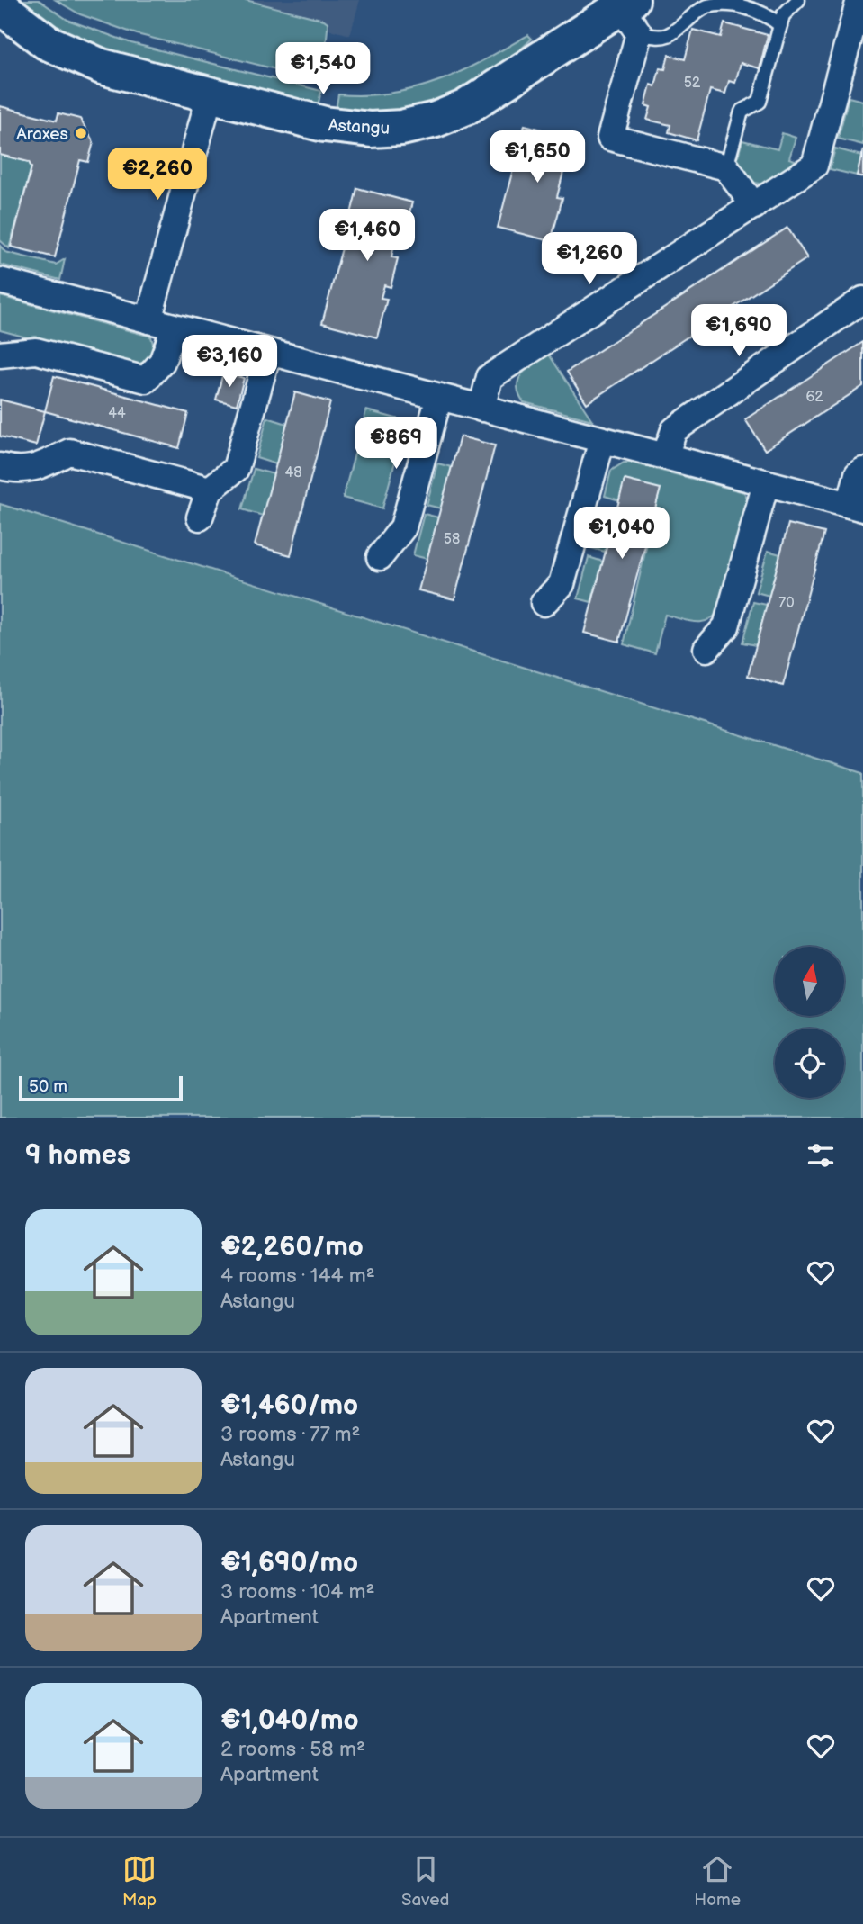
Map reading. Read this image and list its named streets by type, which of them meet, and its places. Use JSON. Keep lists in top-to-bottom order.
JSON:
{
  "streets": {
    "street": ["Astangu"]
  },
  "places": ["Araxes"],
  "house_numbers": [
    "52",
    "62",
    "44",
    "48",
    "58",
    "70"
  ],
  "scale_bar": "50 m",
  "north": "top",
  "page": {
    "price": [
      "€1,540",
      "€1,650",
      "€2,260",
      "€1,460",
      "€1,260",
      "€1,690",
      "€3,160",
      "€869",
      "€1,040"
    ],
    "scale": "50 m",
    "heading": "9 homes",
    "list": [
      {
        "name": "€2,260/mo",
        "note": "4 rooms · 144 m² · Astangu"
      },
      {
        "name": "€1,460/mo",
        "note": "3 rooms · 77 m² · Astangu"
      },
      {
        "name": "€1,690/mo",
        "note": "3 rooms · 104 m² · Apartment"
      },
      {
        "name": "€1,040/mo",
        "note": "2 rooms · 58 m² · Apartment"
      }
    ],
    "tabs": ["Map", "Saved", "Home"]
  }
}
